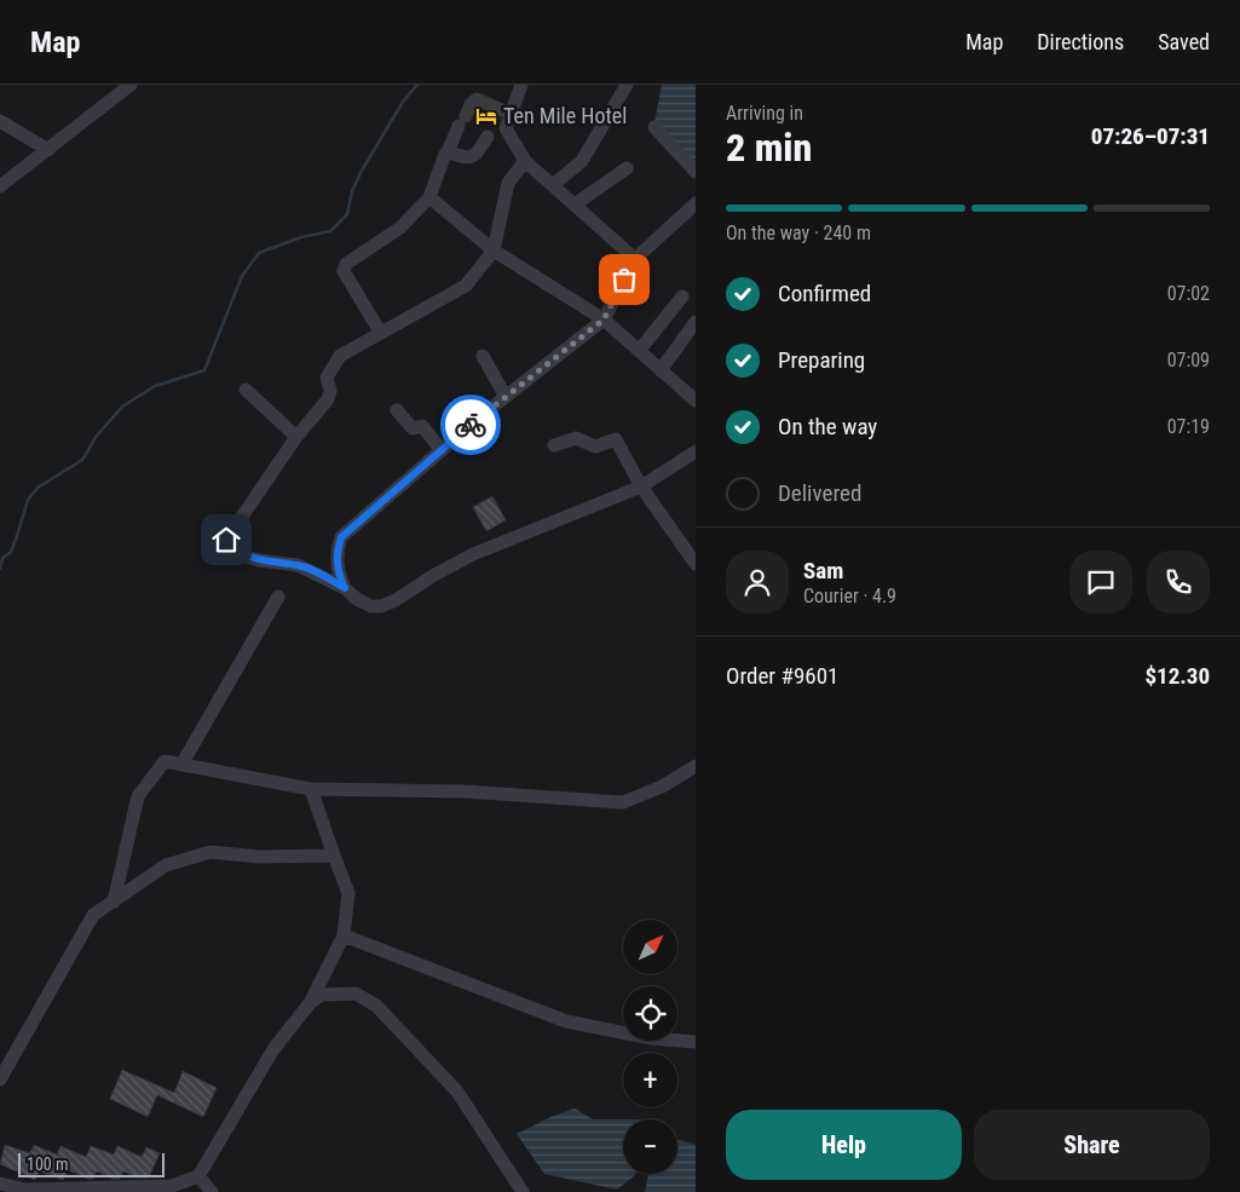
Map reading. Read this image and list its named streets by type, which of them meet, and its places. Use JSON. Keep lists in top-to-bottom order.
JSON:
{
  "places": {
    "hotel": ["Ten Mile Hotel"]
  },
  "scale_bar": "100 m",
  "north": "top right",
  "page": {
    "header": "Map",
    "nav": ["Map", "Directions", "Saved"],
    "heading": ["2 min", "Arriving in", "07:26–07:31"],
    "panel": [
      "Sam",
      "Courier · 4.9",
      "Order #9601",
      "$12.30"
    ],
    "bar": "On the way · 240 m",
    "list": [
      ["Confirmed", "07:02"],
      ["Preparing", "07:09"],
      ["On the way", "07:19"],
      "Delivered"
    ],
    "map_buttons": ["+", "−"],
    "buttons": ["Help", "Share"],
    "scale": "100 m"
  }
}
